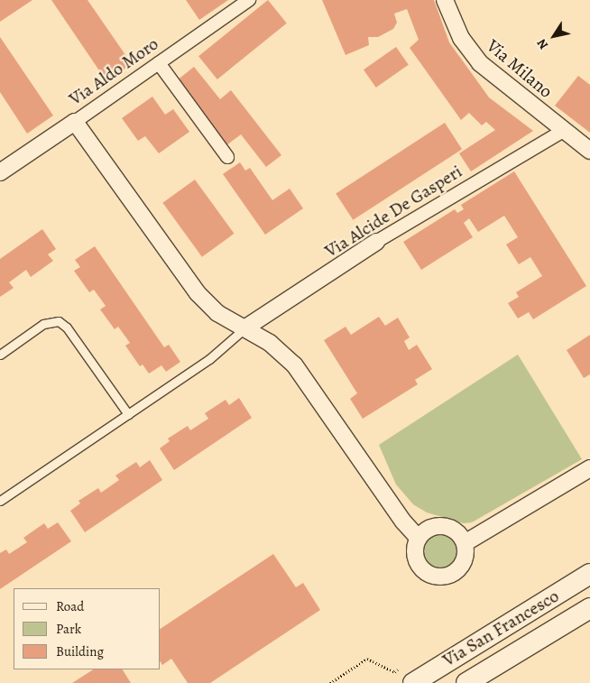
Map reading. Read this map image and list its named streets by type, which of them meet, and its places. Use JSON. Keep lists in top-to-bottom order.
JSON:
{
  "streets": {
    "street": [
      "Via Milano",
      "Via Aldo Moro",
      "Via Alcide De Gasperi",
      "Via San Francesco"
    ]
  },
  "crossings": [
    ["Via Milano", "Via Alcide De Gasperi"]
  ],
  "legend": ["Road", "Park", "Building"],
  "north": "bottom left"
}
